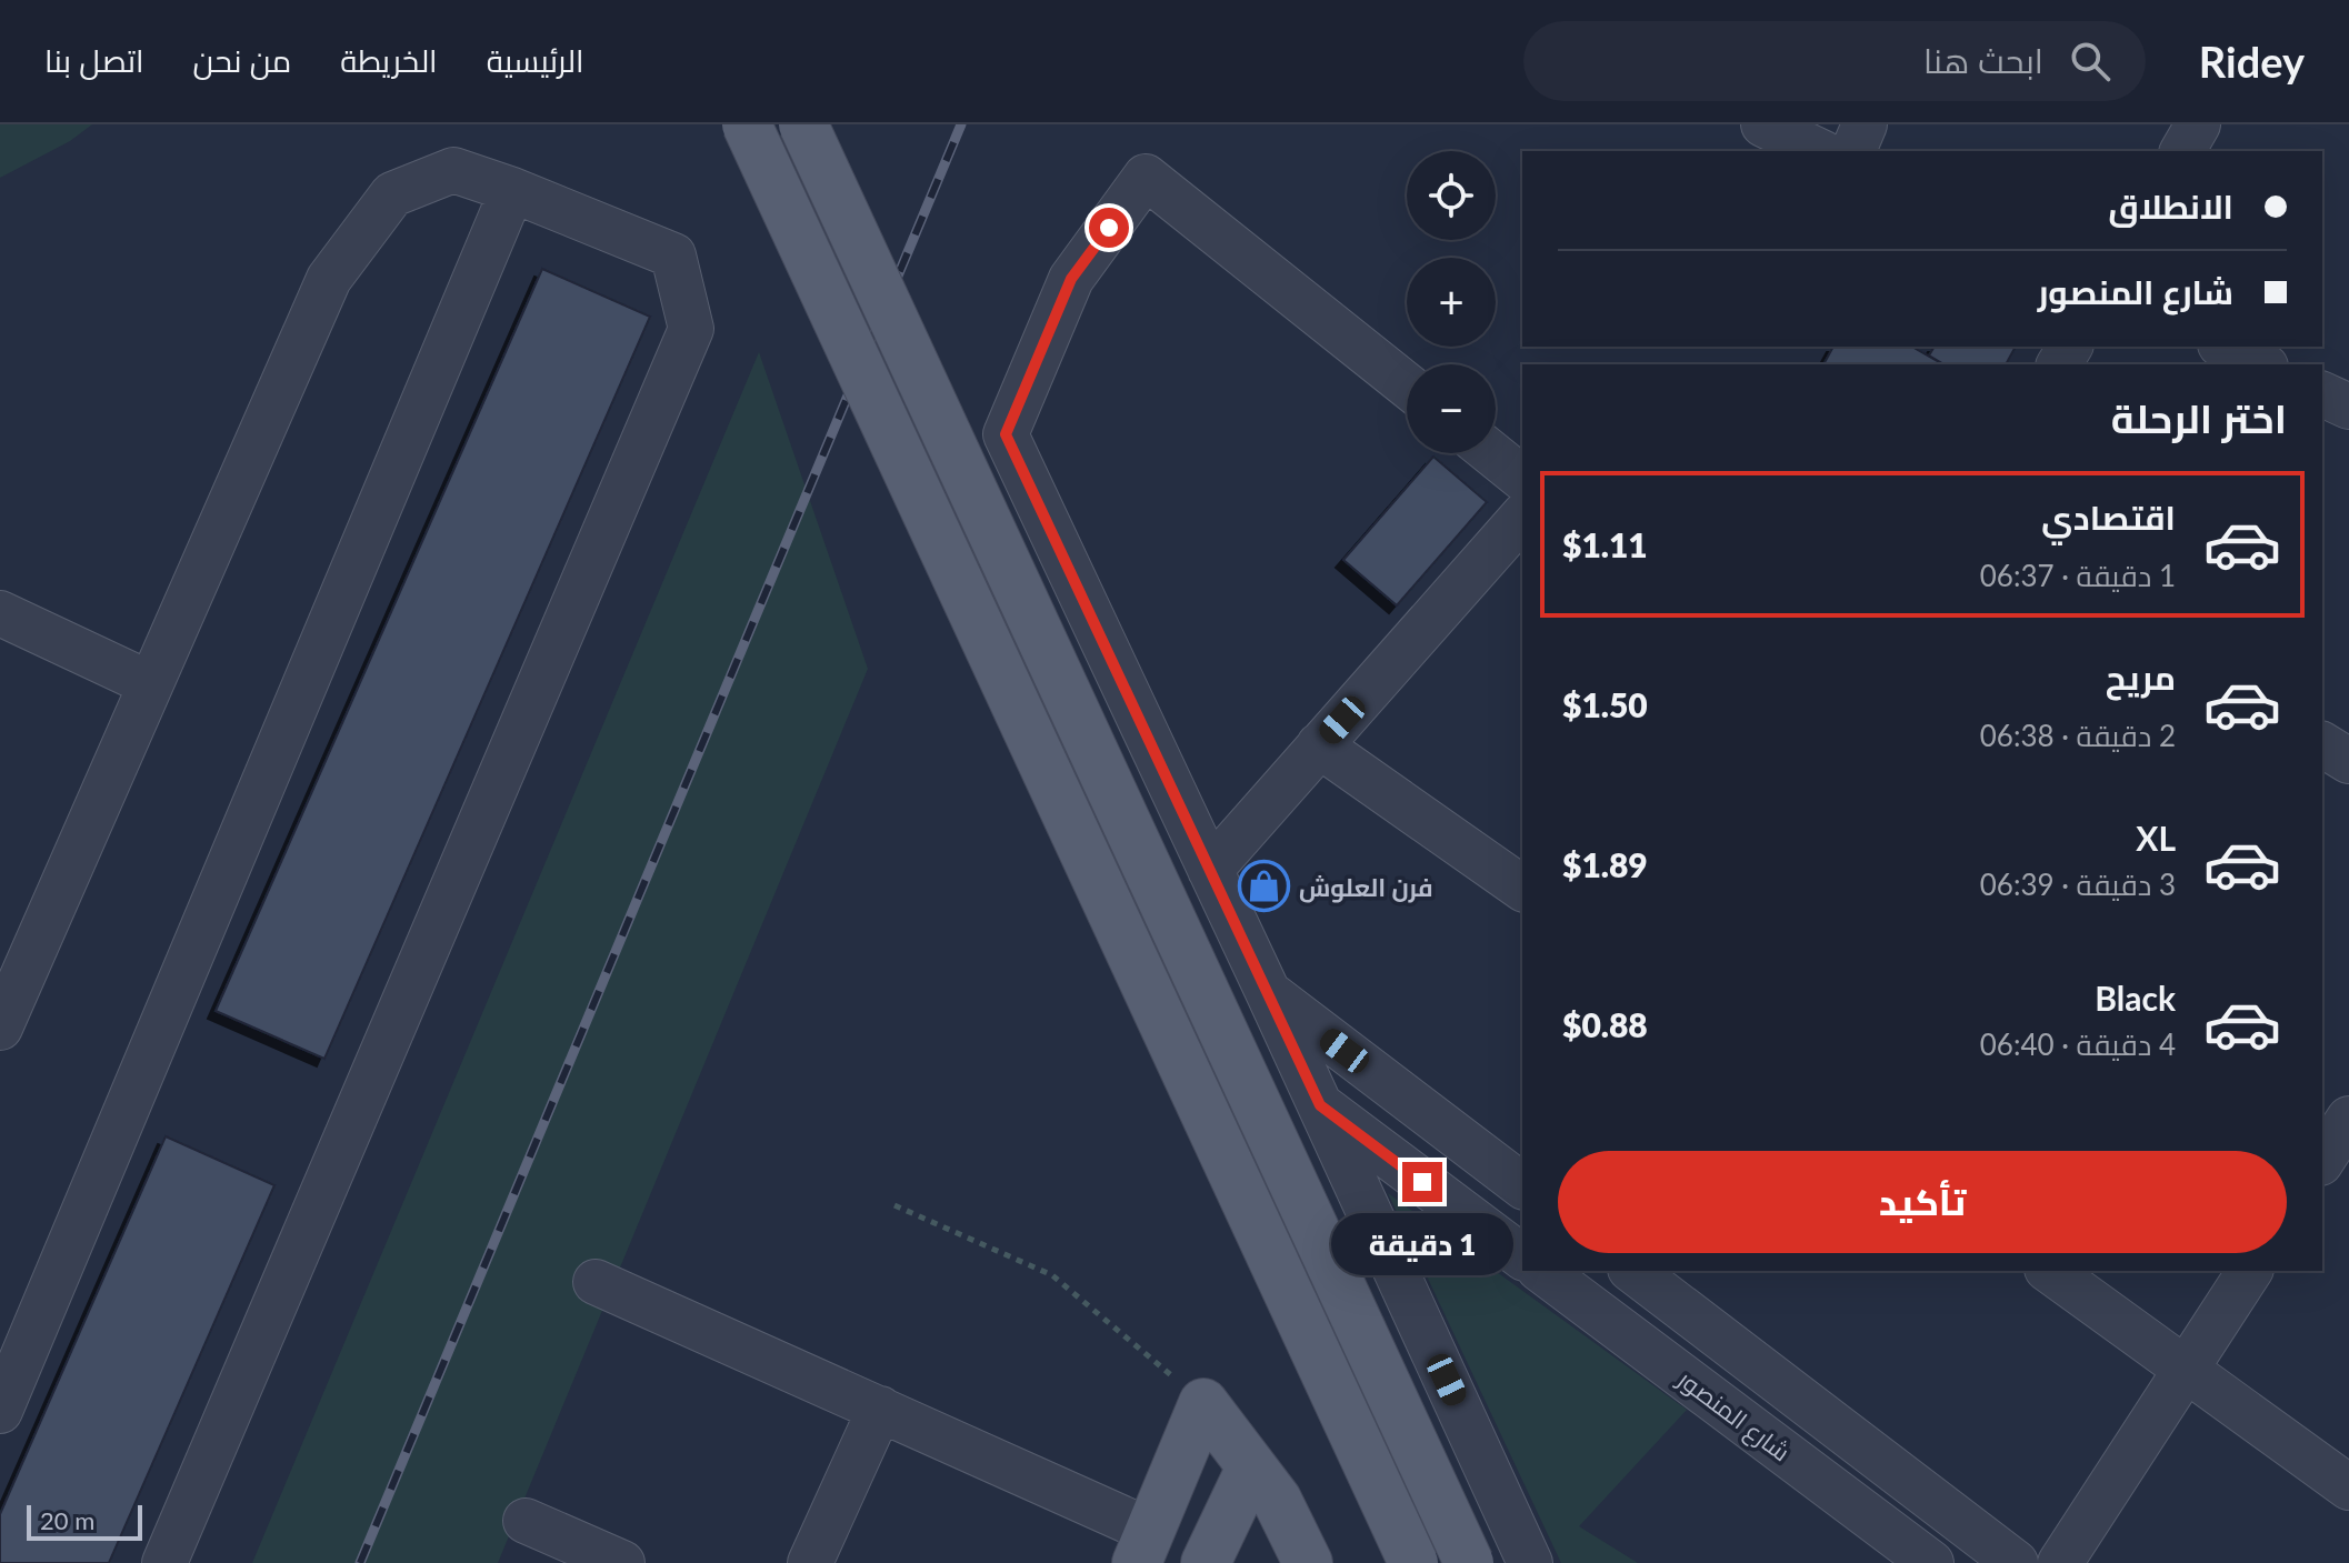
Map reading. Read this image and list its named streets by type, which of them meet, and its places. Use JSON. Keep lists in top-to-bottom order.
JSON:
{
  "streets": {
    "street": ["شارع المنصور"]
  },
  "places": {
    "shop": ["فرن العلوش"]
  },
  "scale_bar": "20 m",
  "page": {
    "header": "Ridey",
    "search": "ابحث هنا",
    "nav": [
      "الرئيسية",
      "الخريطة",
      "من نحن",
      "اتصل بنا"
    ],
    "map_buttons": ["+", "−"],
    "banner": ["الانطلاق", "شارع المنصور"],
    "heading": "اختر الرحلة",
    "list": [
      {
        "name": "اقتصادي",
        "note": "1 دقيقة · 06:37",
        "value": "$1.11"
      },
      {
        "name": "مريح",
        "note": "2 دقيقة · 06:38",
        "value": "$1.50"
      },
      {
        "name": "XL",
        "note": "3 دقيقة · 06:39",
        "value": "$1.89"
      },
      {
        "name": "Black",
        "note": "4 دقيقة · 06:40",
        "value": "$0.88"
      }
    ],
    "buttons": "تأكيد",
    "bubble": "1 دقيقة",
    "scale": "20 m"
  }
}
